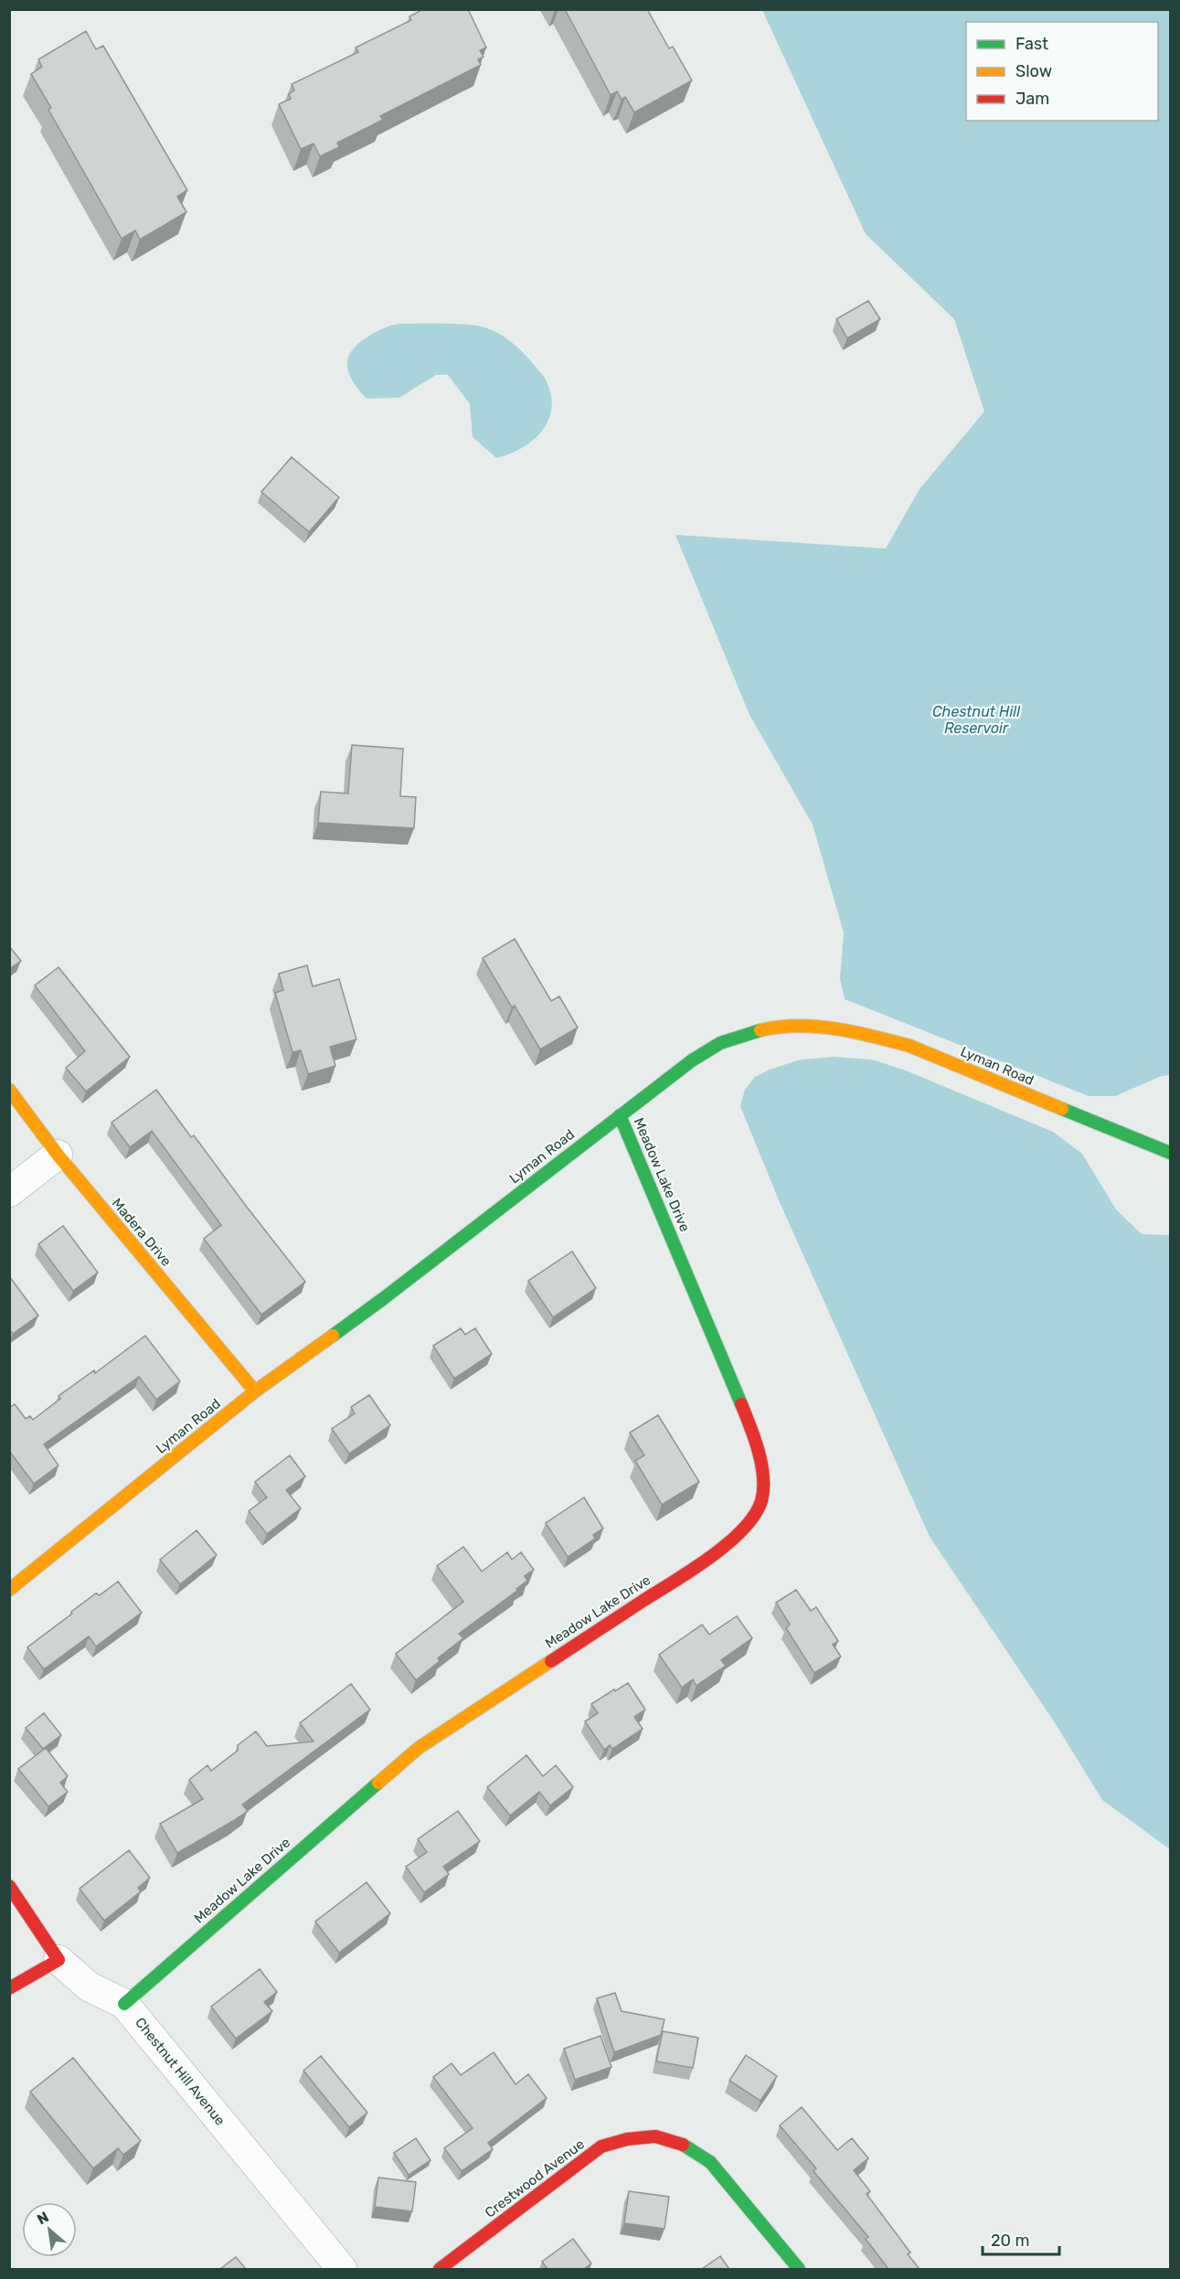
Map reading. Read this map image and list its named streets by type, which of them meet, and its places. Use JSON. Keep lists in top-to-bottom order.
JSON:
{
  "streets": {
    "street": [
      "Lyman Road",
      "Meadow Lake Drive",
      "Madera Drive",
      "Chestnut Hill Avenue",
      "Crestwood Avenue"
    ]
  },
  "crossings": [
    ["Lyman Road", "Meadow Lake Drive"],
    ["Lyman Road", "Madera Drive"],
    ["Meadow Lake Drive", "Chestnut Hill Avenue"]
  ],
  "water": ["Chestnut Hill Reservoir"],
  "legend": ["Fast", "Slow", "Jam"],
  "scale_bar": "20 m",
  "north": "top left"
}
